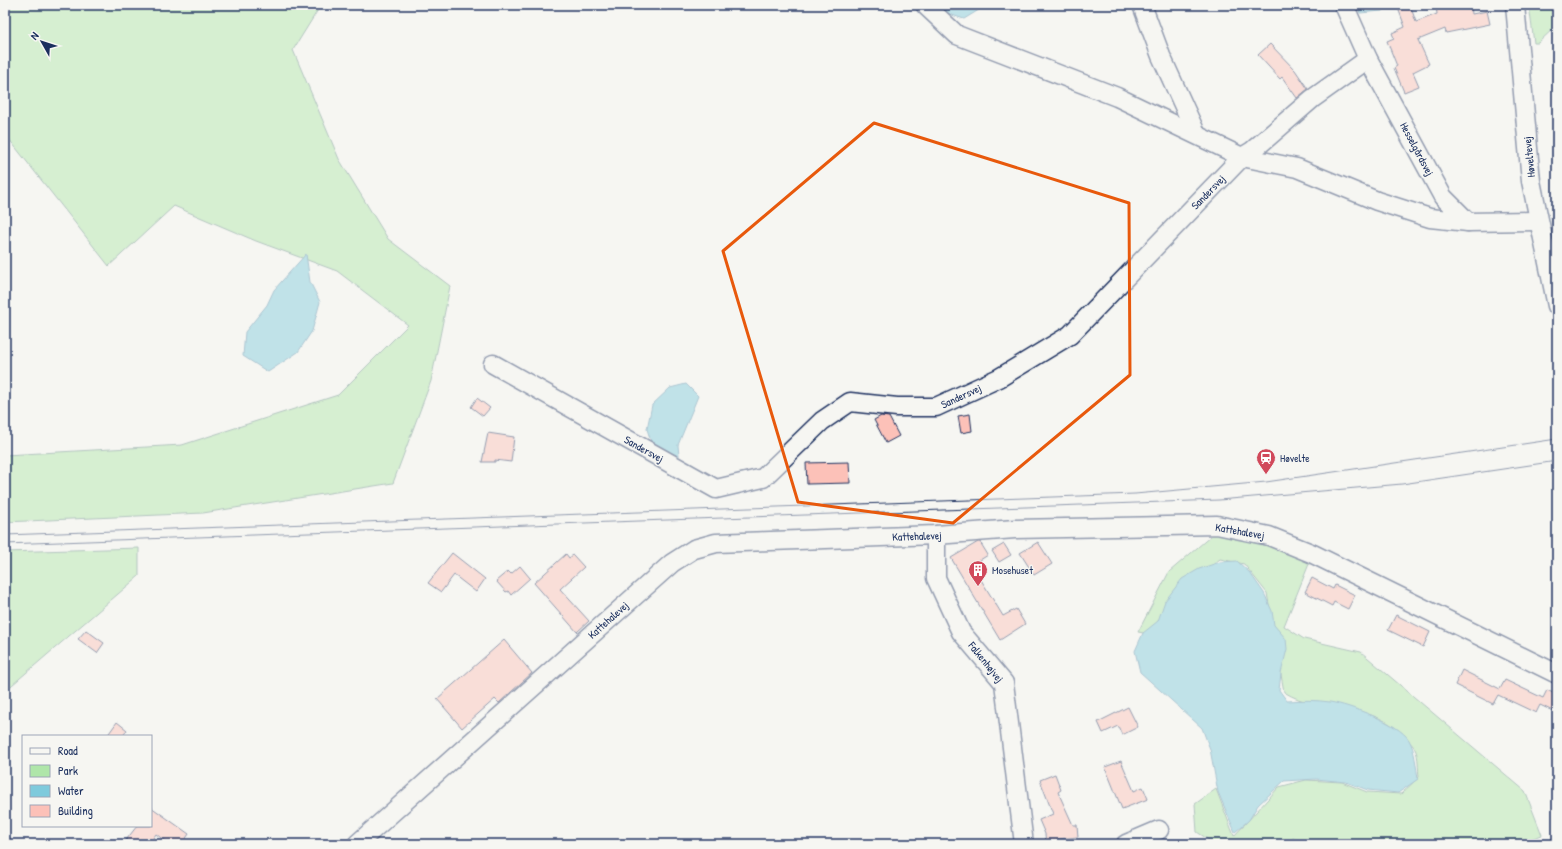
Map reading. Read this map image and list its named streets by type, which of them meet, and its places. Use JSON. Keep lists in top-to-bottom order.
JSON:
{
  "streets": {
    "street": [
      "Hesselgårdsvej",
      "Høveltevej",
      "Sandersvej",
      "Kattehalevej",
      "Falkenhøjvej"
    ]
  },
  "crossings": [
    ["Hesselgårdsvej", "Sandersvej"],
    ["Kattehalevej", "Falkenhøjvej"]
  ],
  "places": {
    "station": ["Høvelte"],
    "building": ["Mosehuset"]
  },
  "legend": [
    "Road",
    "Park",
    "Water",
    "Building"
  ],
  "north": "top left"
}
